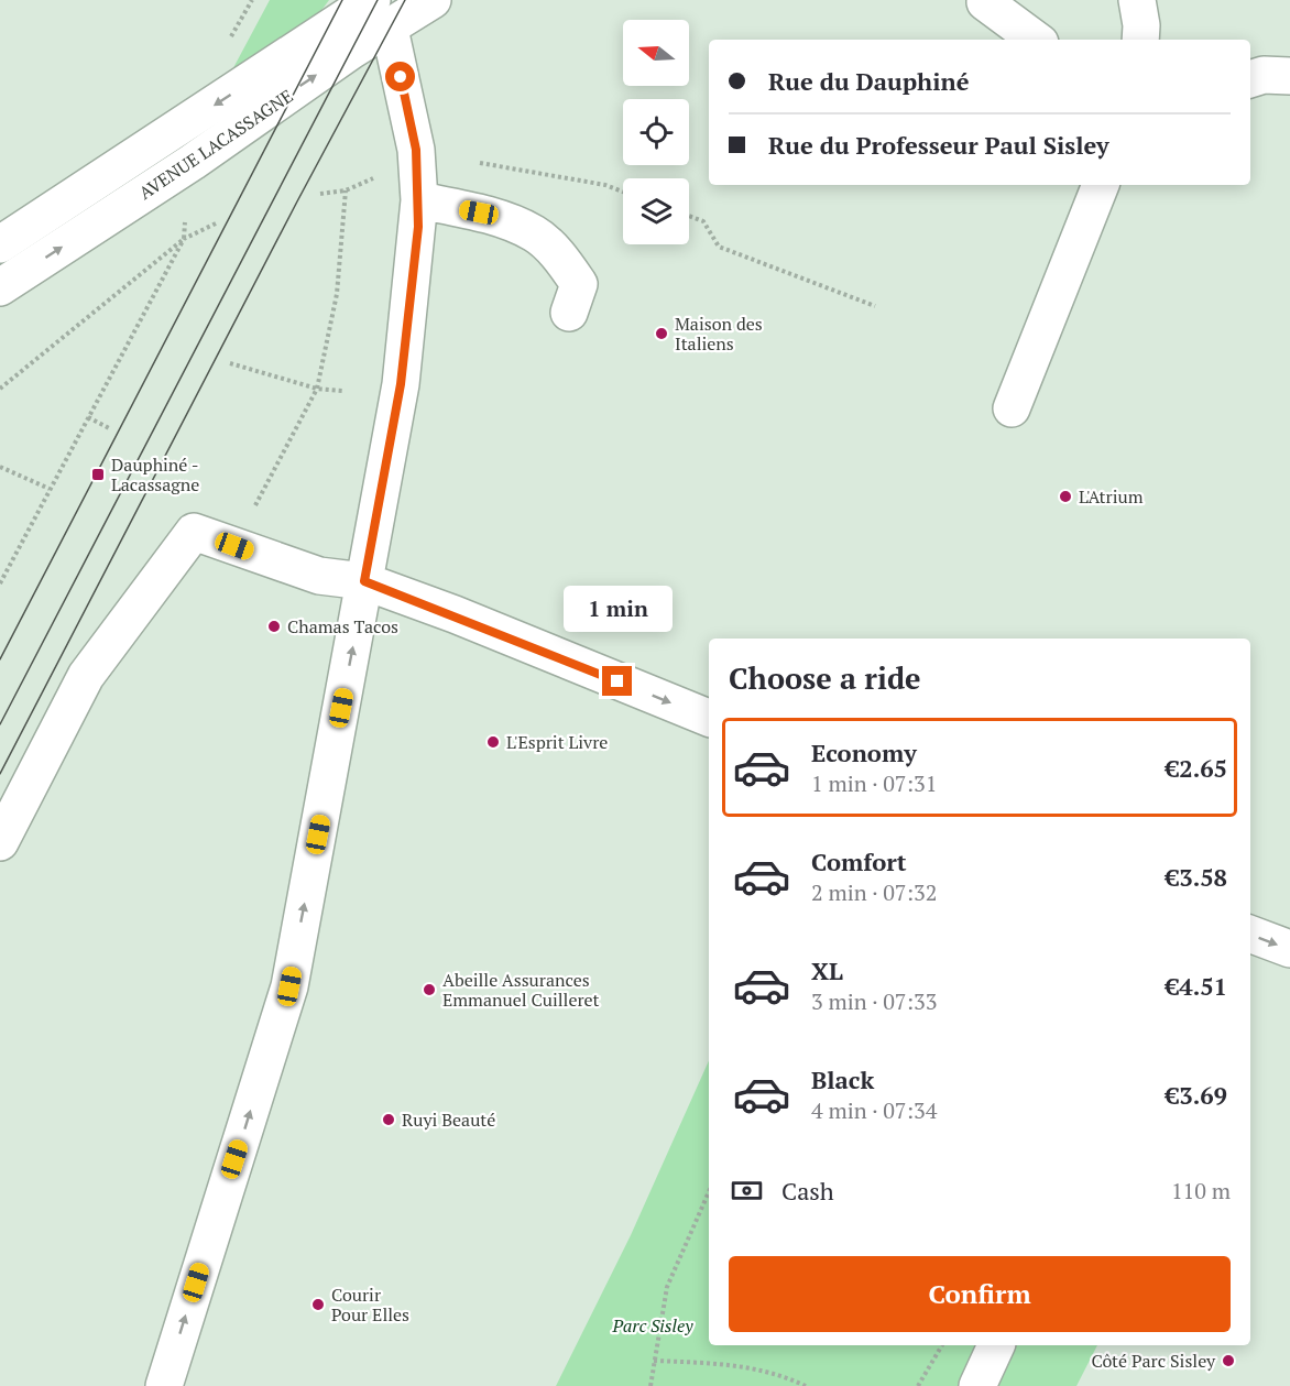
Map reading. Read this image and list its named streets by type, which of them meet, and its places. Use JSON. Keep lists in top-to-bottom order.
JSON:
{
  "streets": {
    "street": ["AVENUE LACASSAGNE"]
  },
  "parks": ["Parc Sisley"],
  "places": {
    "other": [
      "Maison des Italiens",
      "L'Atrium",
      "Chamas Tacos",
      "L'Esprit Livre",
      "Abeille Assurances Emmanuel Cuilleret",
      "Ruyi Beauté",
      "Courir Pour Elles",
      "Côté Parc Sisley"
    ],
    "transit": ["Dauphiné - Lacassagne"]
  },
  "north": "left",
  "page": {
    "banner": ["Rue du Dauphiné", "Rue du Professeur Paul Sisley"],
    "bubble": "1 min",
    "heading": "Choose a ride",
    "list": [
      {
        "name": "Economy",
        "note": "1 min · 07:31",
        "value": "€2.65"
      },
      {
        "name": "Comfort",
        "note": "2 min · 07:32",
        "value": "€3.58"
      },
      {
        "name": "XL",
        "note": "3 min · 07:33",
        "value": "€4.51"
      },
      {
        "name": "Black",
        "note": "4 min · 07:34",
        "value": "€3.69"
      }
    ],
    "pay": ["Cash", "110 m"],
    "buttons": "Confirm"
  }
}
